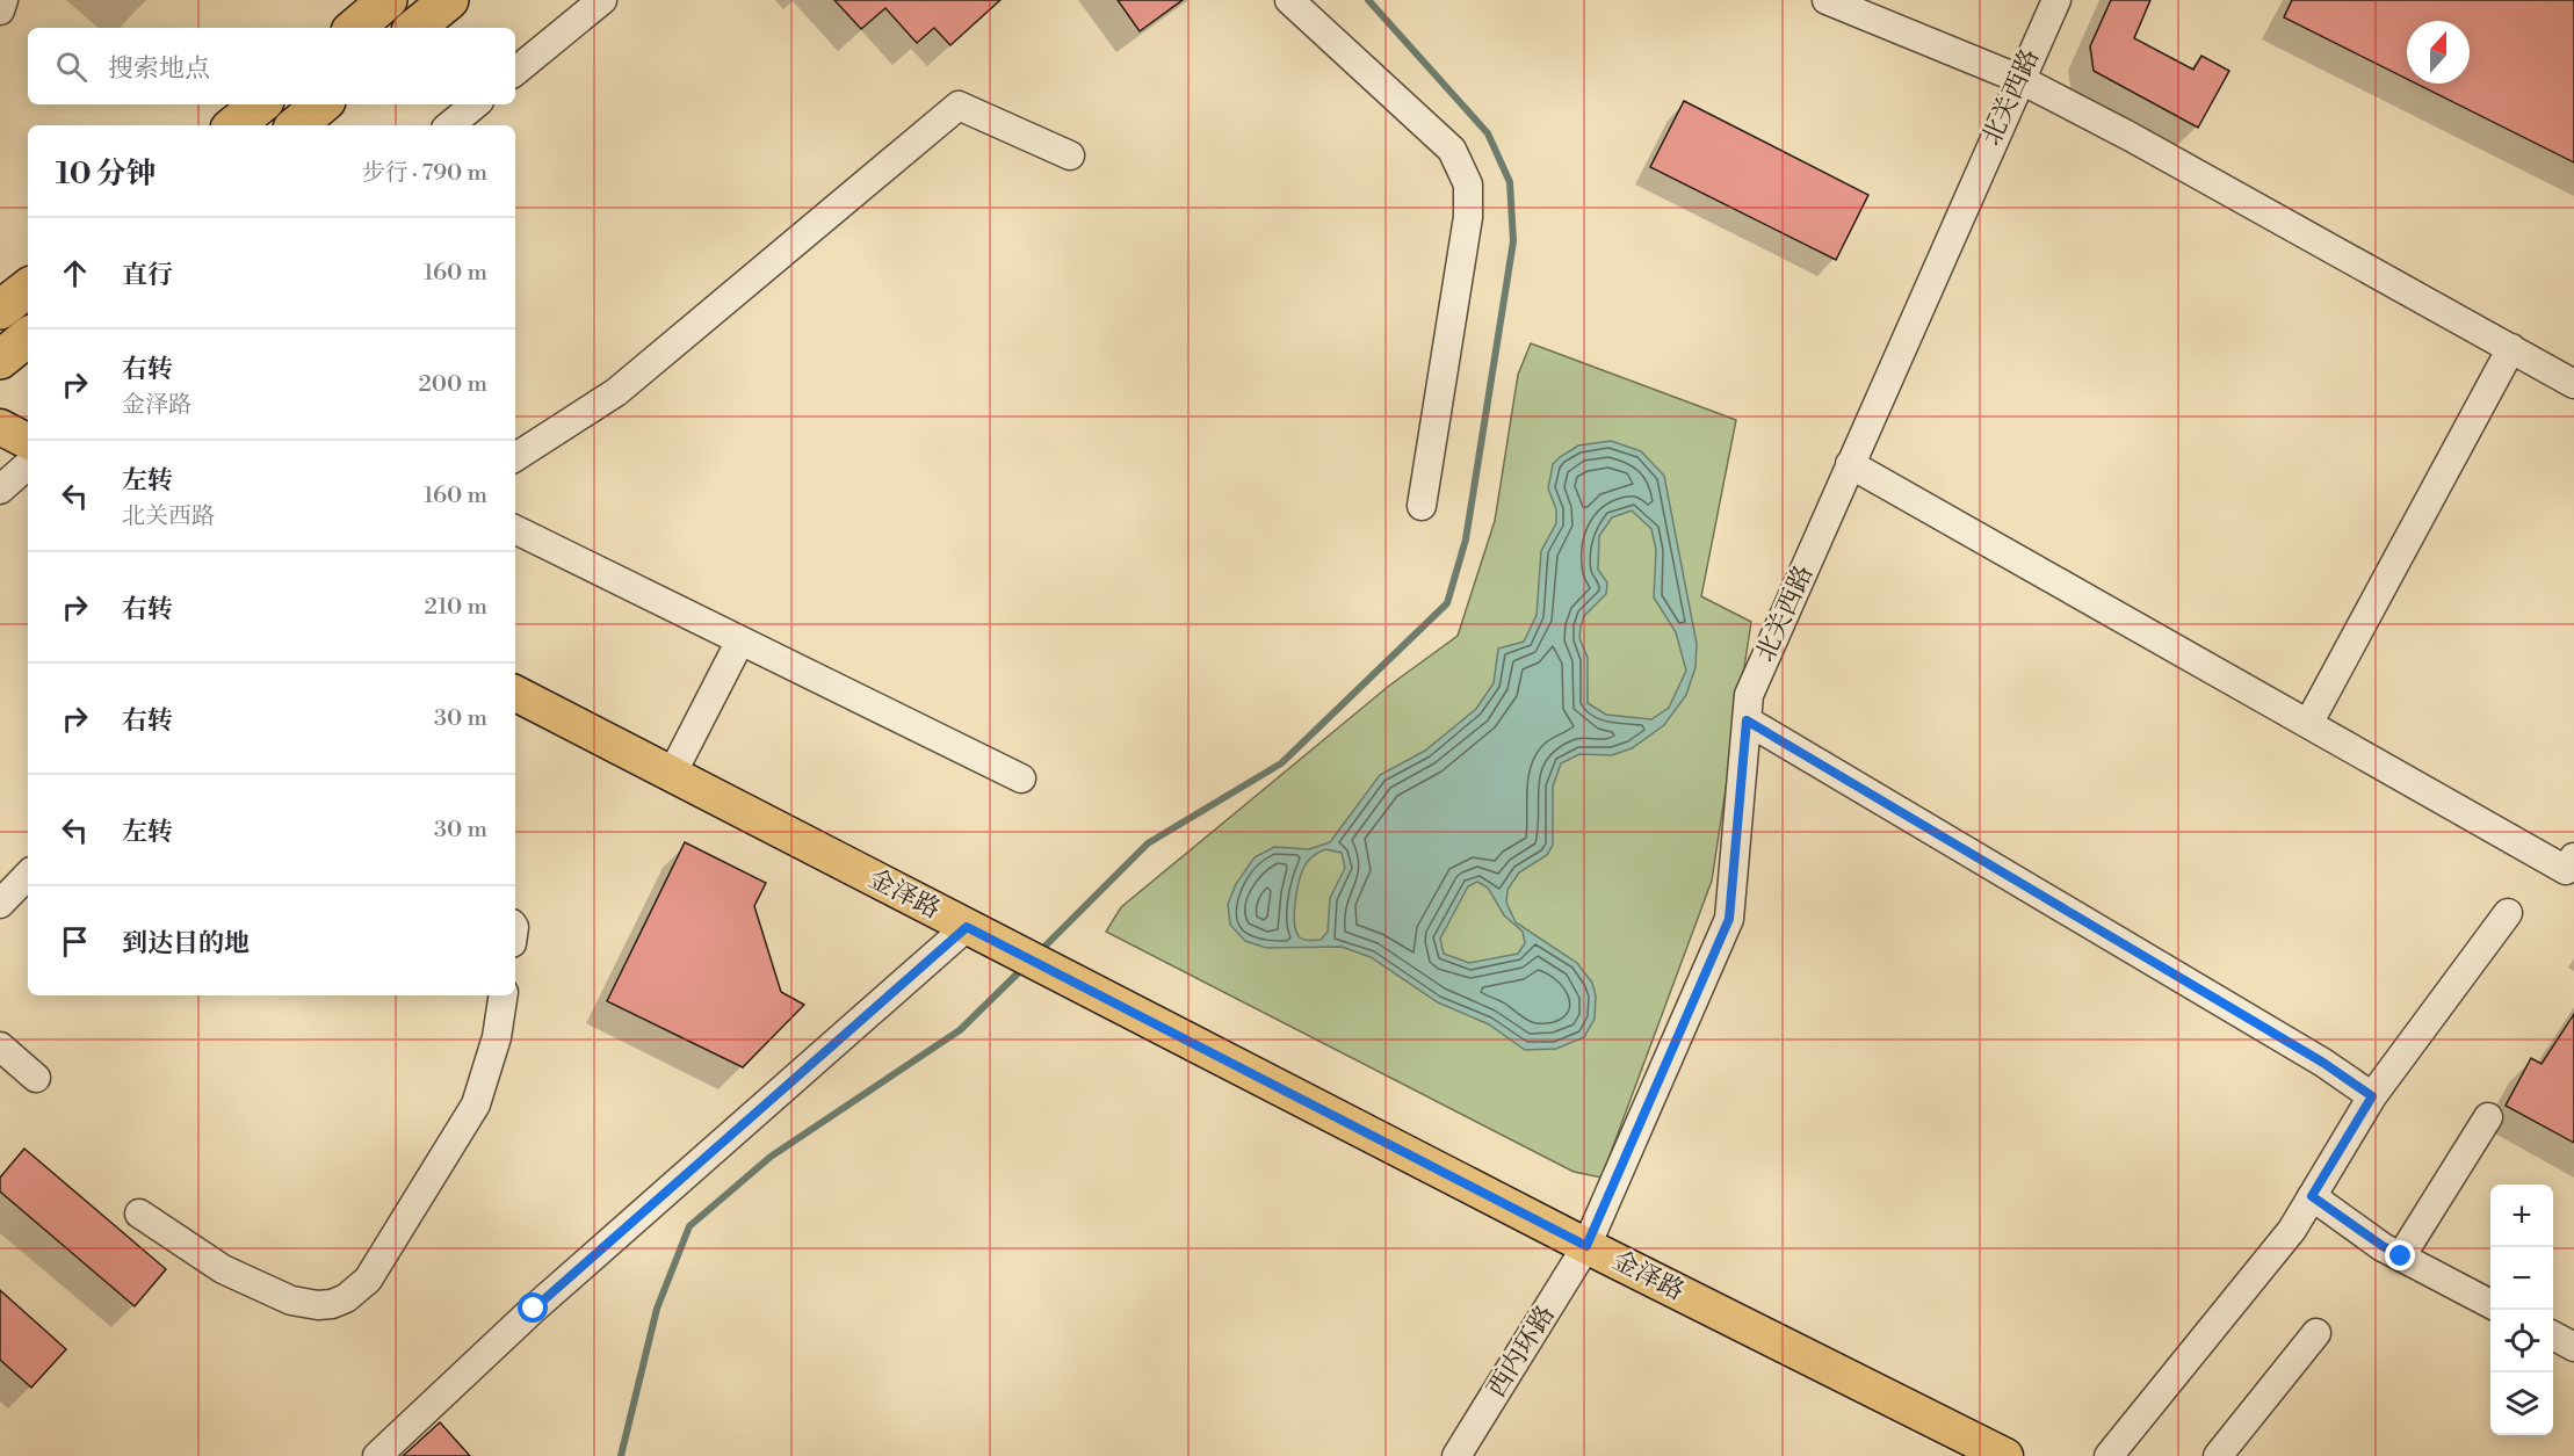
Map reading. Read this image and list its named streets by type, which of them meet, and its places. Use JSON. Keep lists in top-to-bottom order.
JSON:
{
  "streets": {
    "main road": ["金泽路"],
    "street": ["北关西路", "西内环路"]
  },
  "crossings": [
    ["北关西路", "金泽路"],
    ["北关西路", "西内环路"],
    ["金泽路", "西内环路"]
  ],
  "north": "top",
  "page": {
    "search": "搜索地点",
    "heading": ["10 分钟", "步行 · 790 m"],
    "list": [
      ["直行", "160 m"],
      ["右转", "金泽路", "200 m"],
      ["左转", "北关西路", "160 m"],
      ["右转", "210 m"],
      ["右转", "30 m"],
      ["左转", "30 m"],
      "到达目的地"
    ],
    "map_buttons": ["+", "−"]
  }
}
